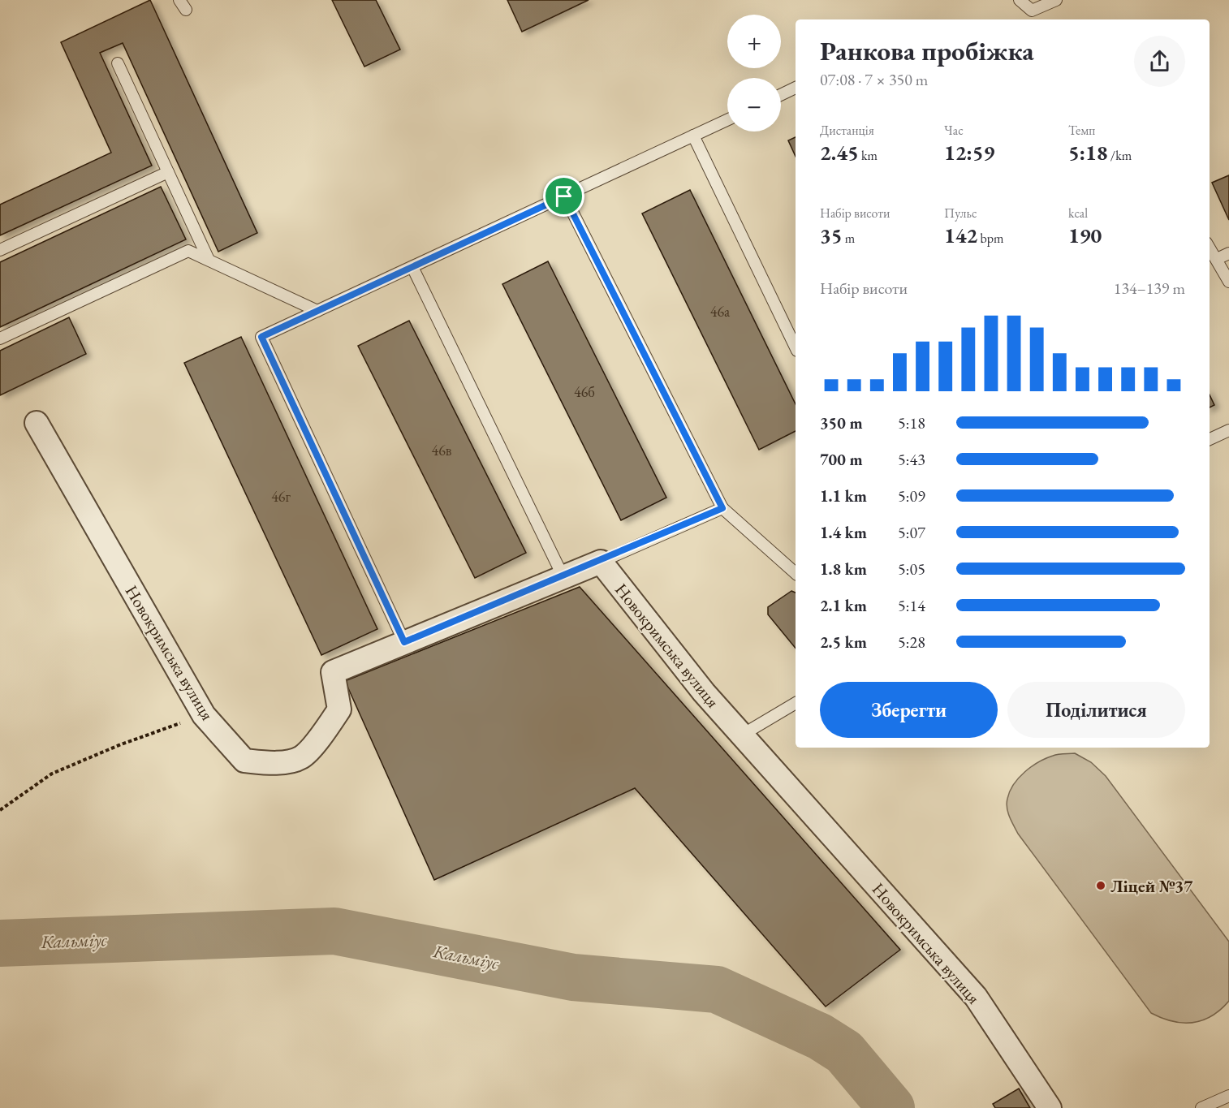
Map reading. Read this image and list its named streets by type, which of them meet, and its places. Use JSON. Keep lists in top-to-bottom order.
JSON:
{
  "streets": {
    "street": ["Новокримська вулиця"]
  },
  "water": ["Кальміус"],
  "places": ["Ліцей №37"],
  "house_numbers": [
    "46а",
    "46б",
    "46в",
    "46г"
  ],
  "page": {
    "map_buttons": ["+", "−"],
    "heading": ["Ранкова пробіжка", "07:08 · 7 × 350 m"],
    "stats": [
      ["Дистанція", "2.45 km"],
      ["Час", "12:59"],
      ["Темп", "5:18 /km"],
      ["Набір висоти", "35 m"],
      ["Пульс", "142 bpm"],
      ["kcal", "190"]
    ],
    "chart": ["Набір висоти", "134–139 m"],
    "list": [
      {
        "name": "350 m",
        "note": "5:18"
      },
      {
        "name": "700 m",
        "note": "5:43"
      },
      {
        "name": "1.1 km",
        "note": "5:09"
      },
      {
        "name": "1.4 km",
        "note": "5:07"
      },
      {
        "name": "1.8 km",
        "note": "5:05"
      },
      {
        "name": "2.1 km",
        "note": "5:14"
      },
      {
        "name": "2.5 km",
        "note": "5:28"
      }
    ],
    "buttons": ["Зберегти", "Поділитися"]
  }
}
